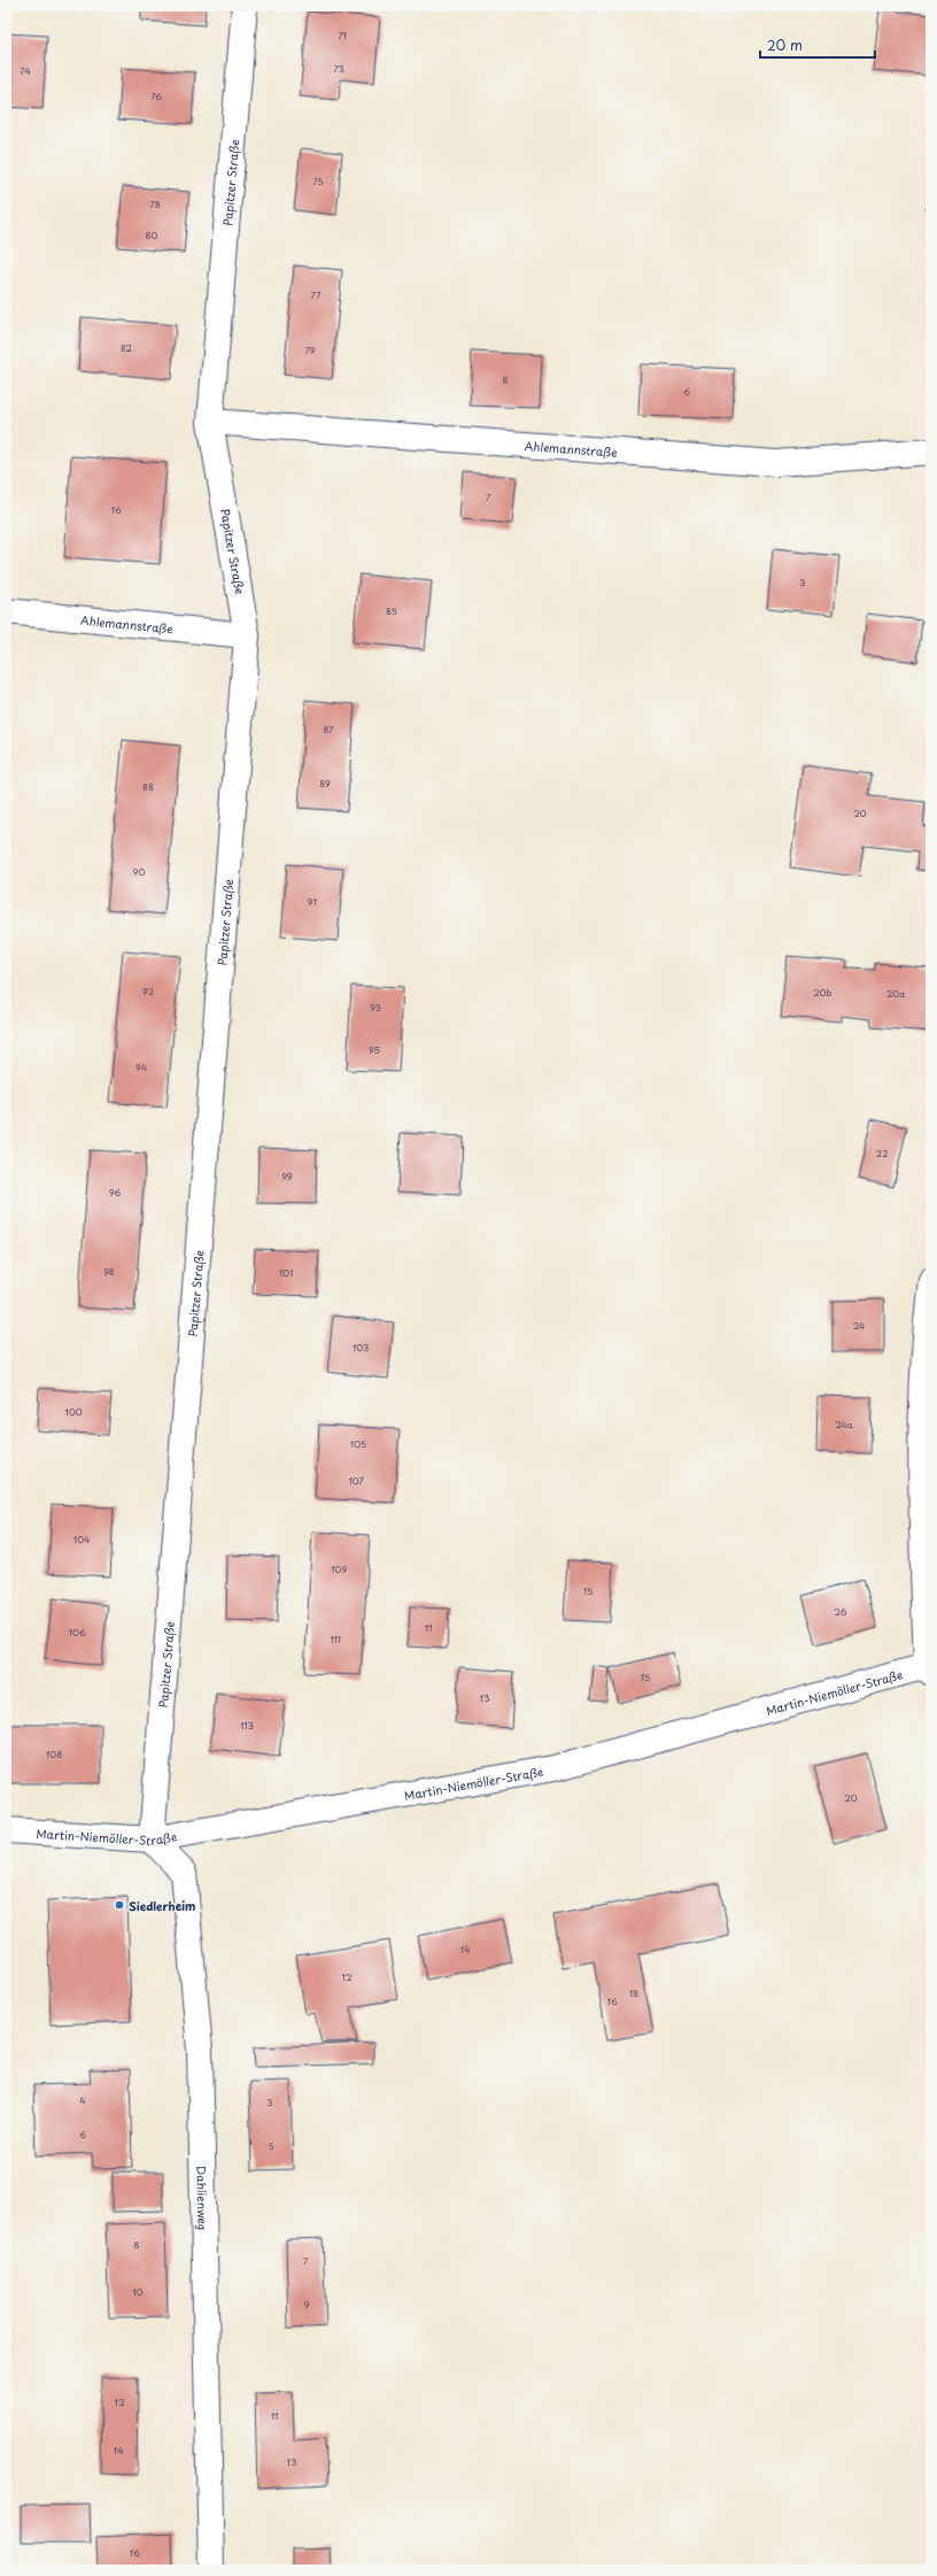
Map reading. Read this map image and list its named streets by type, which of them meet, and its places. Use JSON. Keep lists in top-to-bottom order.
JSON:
{
  "streets": {
    "street": [
      "Papitzer Straße",
      "Ahlemannstraße",
      "Martin-Niemöller-Straße",
      "Dahlienweg"
    ]
  },
  "crossings": [
    ["Papitzer Straße", "Ahlemannstraße"],
    ["Papitzer Straße", "Martin-Niemöller-Straße"],
    ["Papitzer Straße", "Dahlienweg"],
    ["Martin-Niemöller-Straße", "Dahlienweg"]
  ],
  "places": ["Siedlerheim"],
  "house_numbers": [
    "71",
    "73",
    "74",
    "76",
    "75",
    "78",
    "80",
    "77",
    "82",
    "79",
    "8",
    "6",
    "7",
    "16",
    "3",
    "85",
    "87",
    "89",
    "88",
    "20",
    "90",
    "91",
    "92",
    "20b",
    "20a",
    "93",
    "95",
    "94",
    "22",
    "99",
    "96",
    "98",
    "101",
    "24",
    "103",
    "100",
    "24a",
    "105",
    "107",
    "104",
    "109",
    "15",
    "26",
    "11",
    "106",
    "111",
    "15",
    "13",
    "113",
    "108",
    "20",
    "14",
    "12",
    "18",
    "16",
    "4",
    "3",
    "6",
    "5",
    "8",
    "7",
    "10",
    "9",
    "12",
    "11",
    "14",
    "13",
    "16"
  ],
  "scale_bar": "20 m"
}
